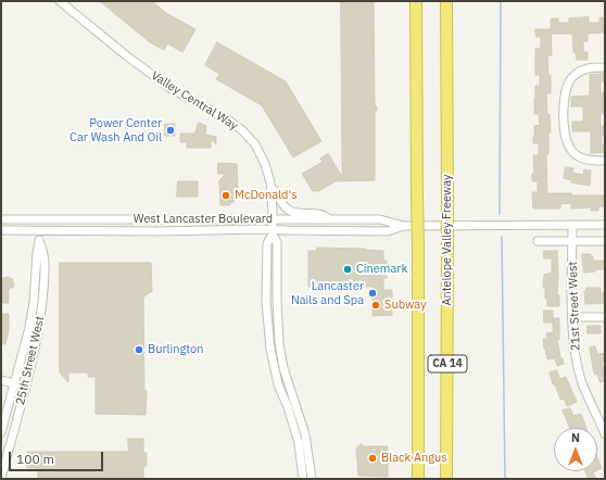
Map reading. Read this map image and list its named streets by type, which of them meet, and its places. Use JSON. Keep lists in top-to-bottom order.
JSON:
{
  "streets": {
    "highway": ["Antelope Valley Freeway", "CA 14"],
    "street": [
      "Valley Central Way",
      "West Lancaster Boulevard",
      "21st Street West",
      "25th Street West"
    ]
  },
  "crossings": [
    ["Valley Central Way", "West Lancaster Boulevard"],
    ["West Lancaster Boulevard", "21st Street West"],
    ["West Lancaster Boulevard", "25th Street West"]
  ],
  "places": [
    "Power Center Car Wash And Oil",
    "McDonald's",
    "Cinemark",
    "Lancaster Nails and Spa",
    "Subway",
    "Burlington",
    "Black Angus"
  ],
  "scale_bar": "100 m",
  "north": "top"
}
